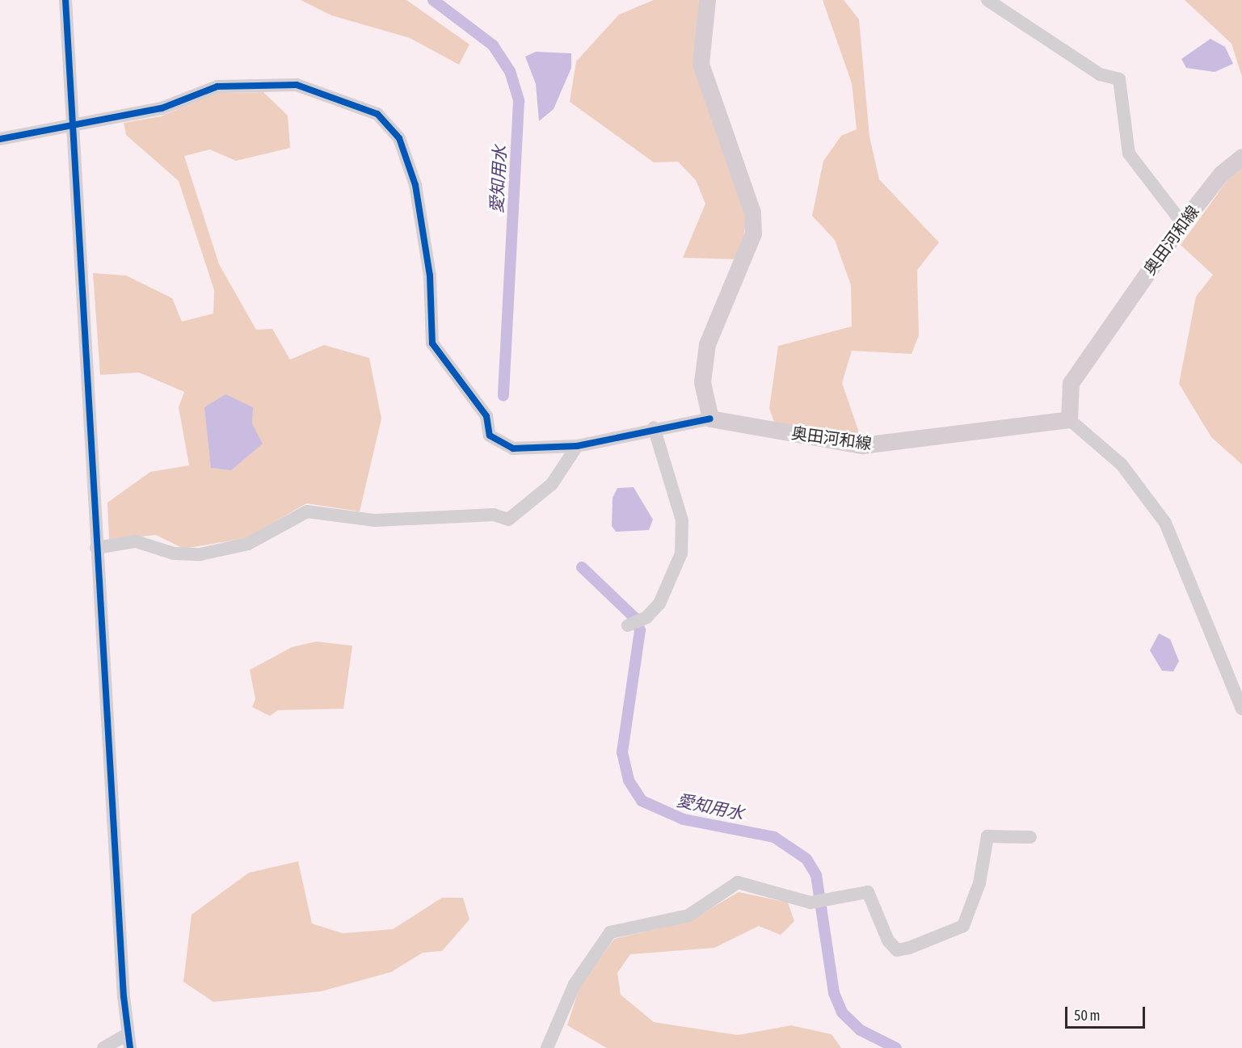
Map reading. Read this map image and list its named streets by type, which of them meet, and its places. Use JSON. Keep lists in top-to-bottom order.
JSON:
{
  "streets": {
    "main road": ["奥田河和線"]
  },
  "water": ["愛知用水"],
  "scale_bar": "50 m"
}
